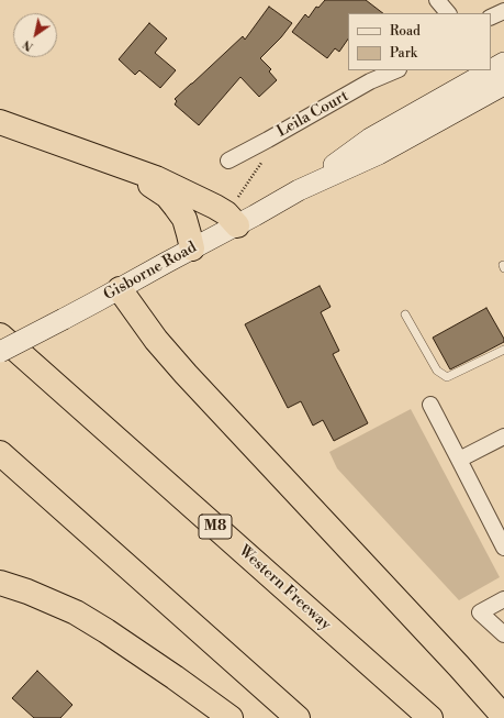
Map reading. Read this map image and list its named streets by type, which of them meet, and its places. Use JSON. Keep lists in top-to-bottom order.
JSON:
{
  "streets": {
    "highway": ["M8", "Western Freeway"],
    "main road": ["Gisborne Road"],
    "street": ["Leila Court"]
  },
  "legend": ["Road", "Park"],
  "north": "bottom left"
}
